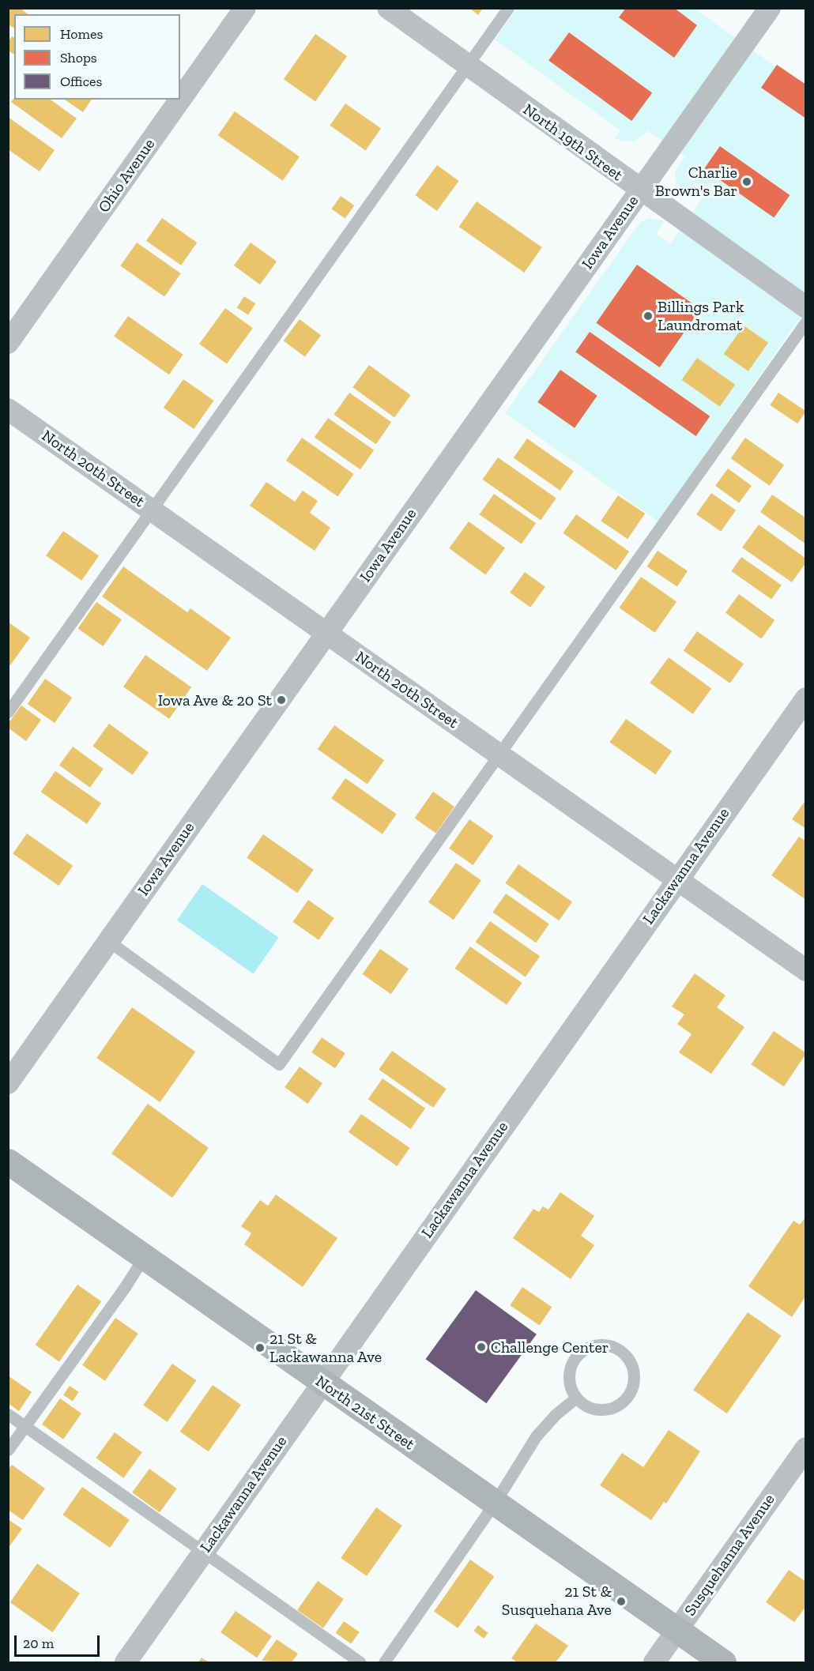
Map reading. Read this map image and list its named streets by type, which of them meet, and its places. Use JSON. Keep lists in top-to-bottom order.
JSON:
{
  "streets": {
    "street": [
      "North 19th Street",
      "Ohio Avenue",
      "Iowa Avenue",
      "North 20th Street",
      "Lackawanna Avenue",
      "North 21st Street",
      "Susquehanna Avenue"
    ]
  },
  "crossings": [
    ["North 19th Street", "Iowa Avenue"],
    ["Iowa Avenue", "North 20th Street"],
    ["North 20th Street", "Lackawanna Avenue"],
    ["Lackawanna Avenue", "North 21st Street"],
    ["North 21st Street", "Susquehanna Avenue"]
  ],
  "places": [
    "Charlie Brown's Bar",
    "Billings Park Laundromat",
    "Iowa Ave & 20 St",
    "Challenge Center",
    "21 St & Lackawanna Ave",
    "21 St & Susquehana Ave"
  ],
  "legend": ["Homes", "Shops", "Offices"],
  "scale_bar": "20 m"
}
